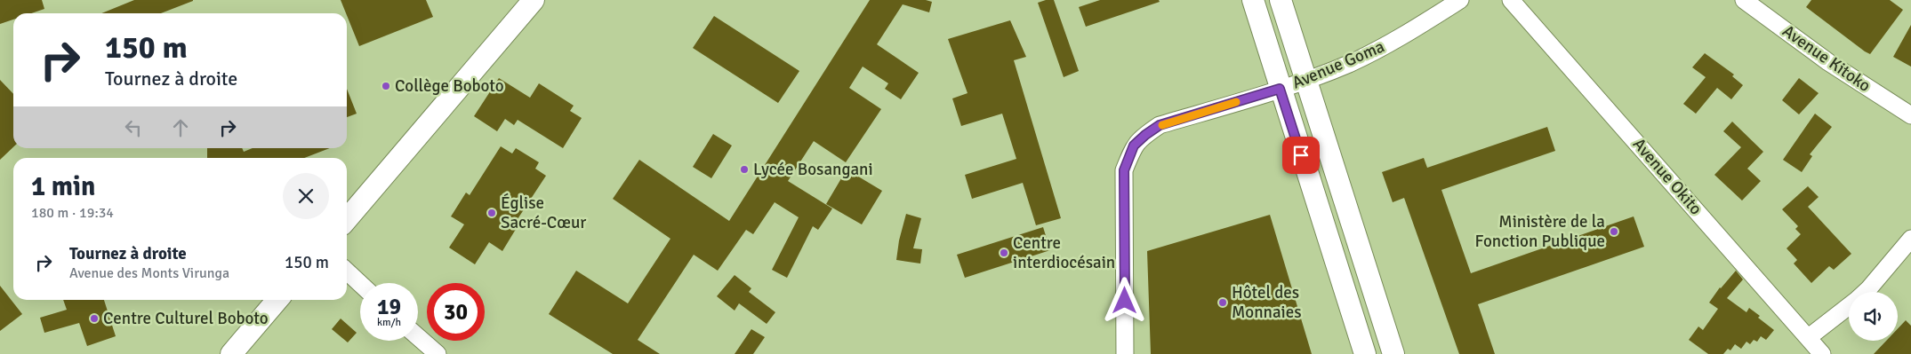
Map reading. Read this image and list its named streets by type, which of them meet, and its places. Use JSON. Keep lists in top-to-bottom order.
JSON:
{
  "streets": {
    "street": ["Avenue Kitoko", "Avenue Goma", "Avenue Okito"]
  },
  "places": [
    "Collège Boboto",
    "Lycée Bosangani",
    "Église Sacré-Cœur",
    "Ministère de la Fonction Publique",
    "Centre interdiocésain",
    "Hôtel des Monnaies",
    "Centre Culturel Boboto"
  ],
  "page": {
    "turn": ["150 m", "Tournez à droite"],
    "heading": ["1 min", "180 m · 19:34"],
    "list": [
      {
        "name": "Tournez à droite",
        "note": "Avenue des Monts Virunga",
        "value": "150 m"
      }
    ],
    "speed": "19 km/h",
    "limit": "30"
  }
}
